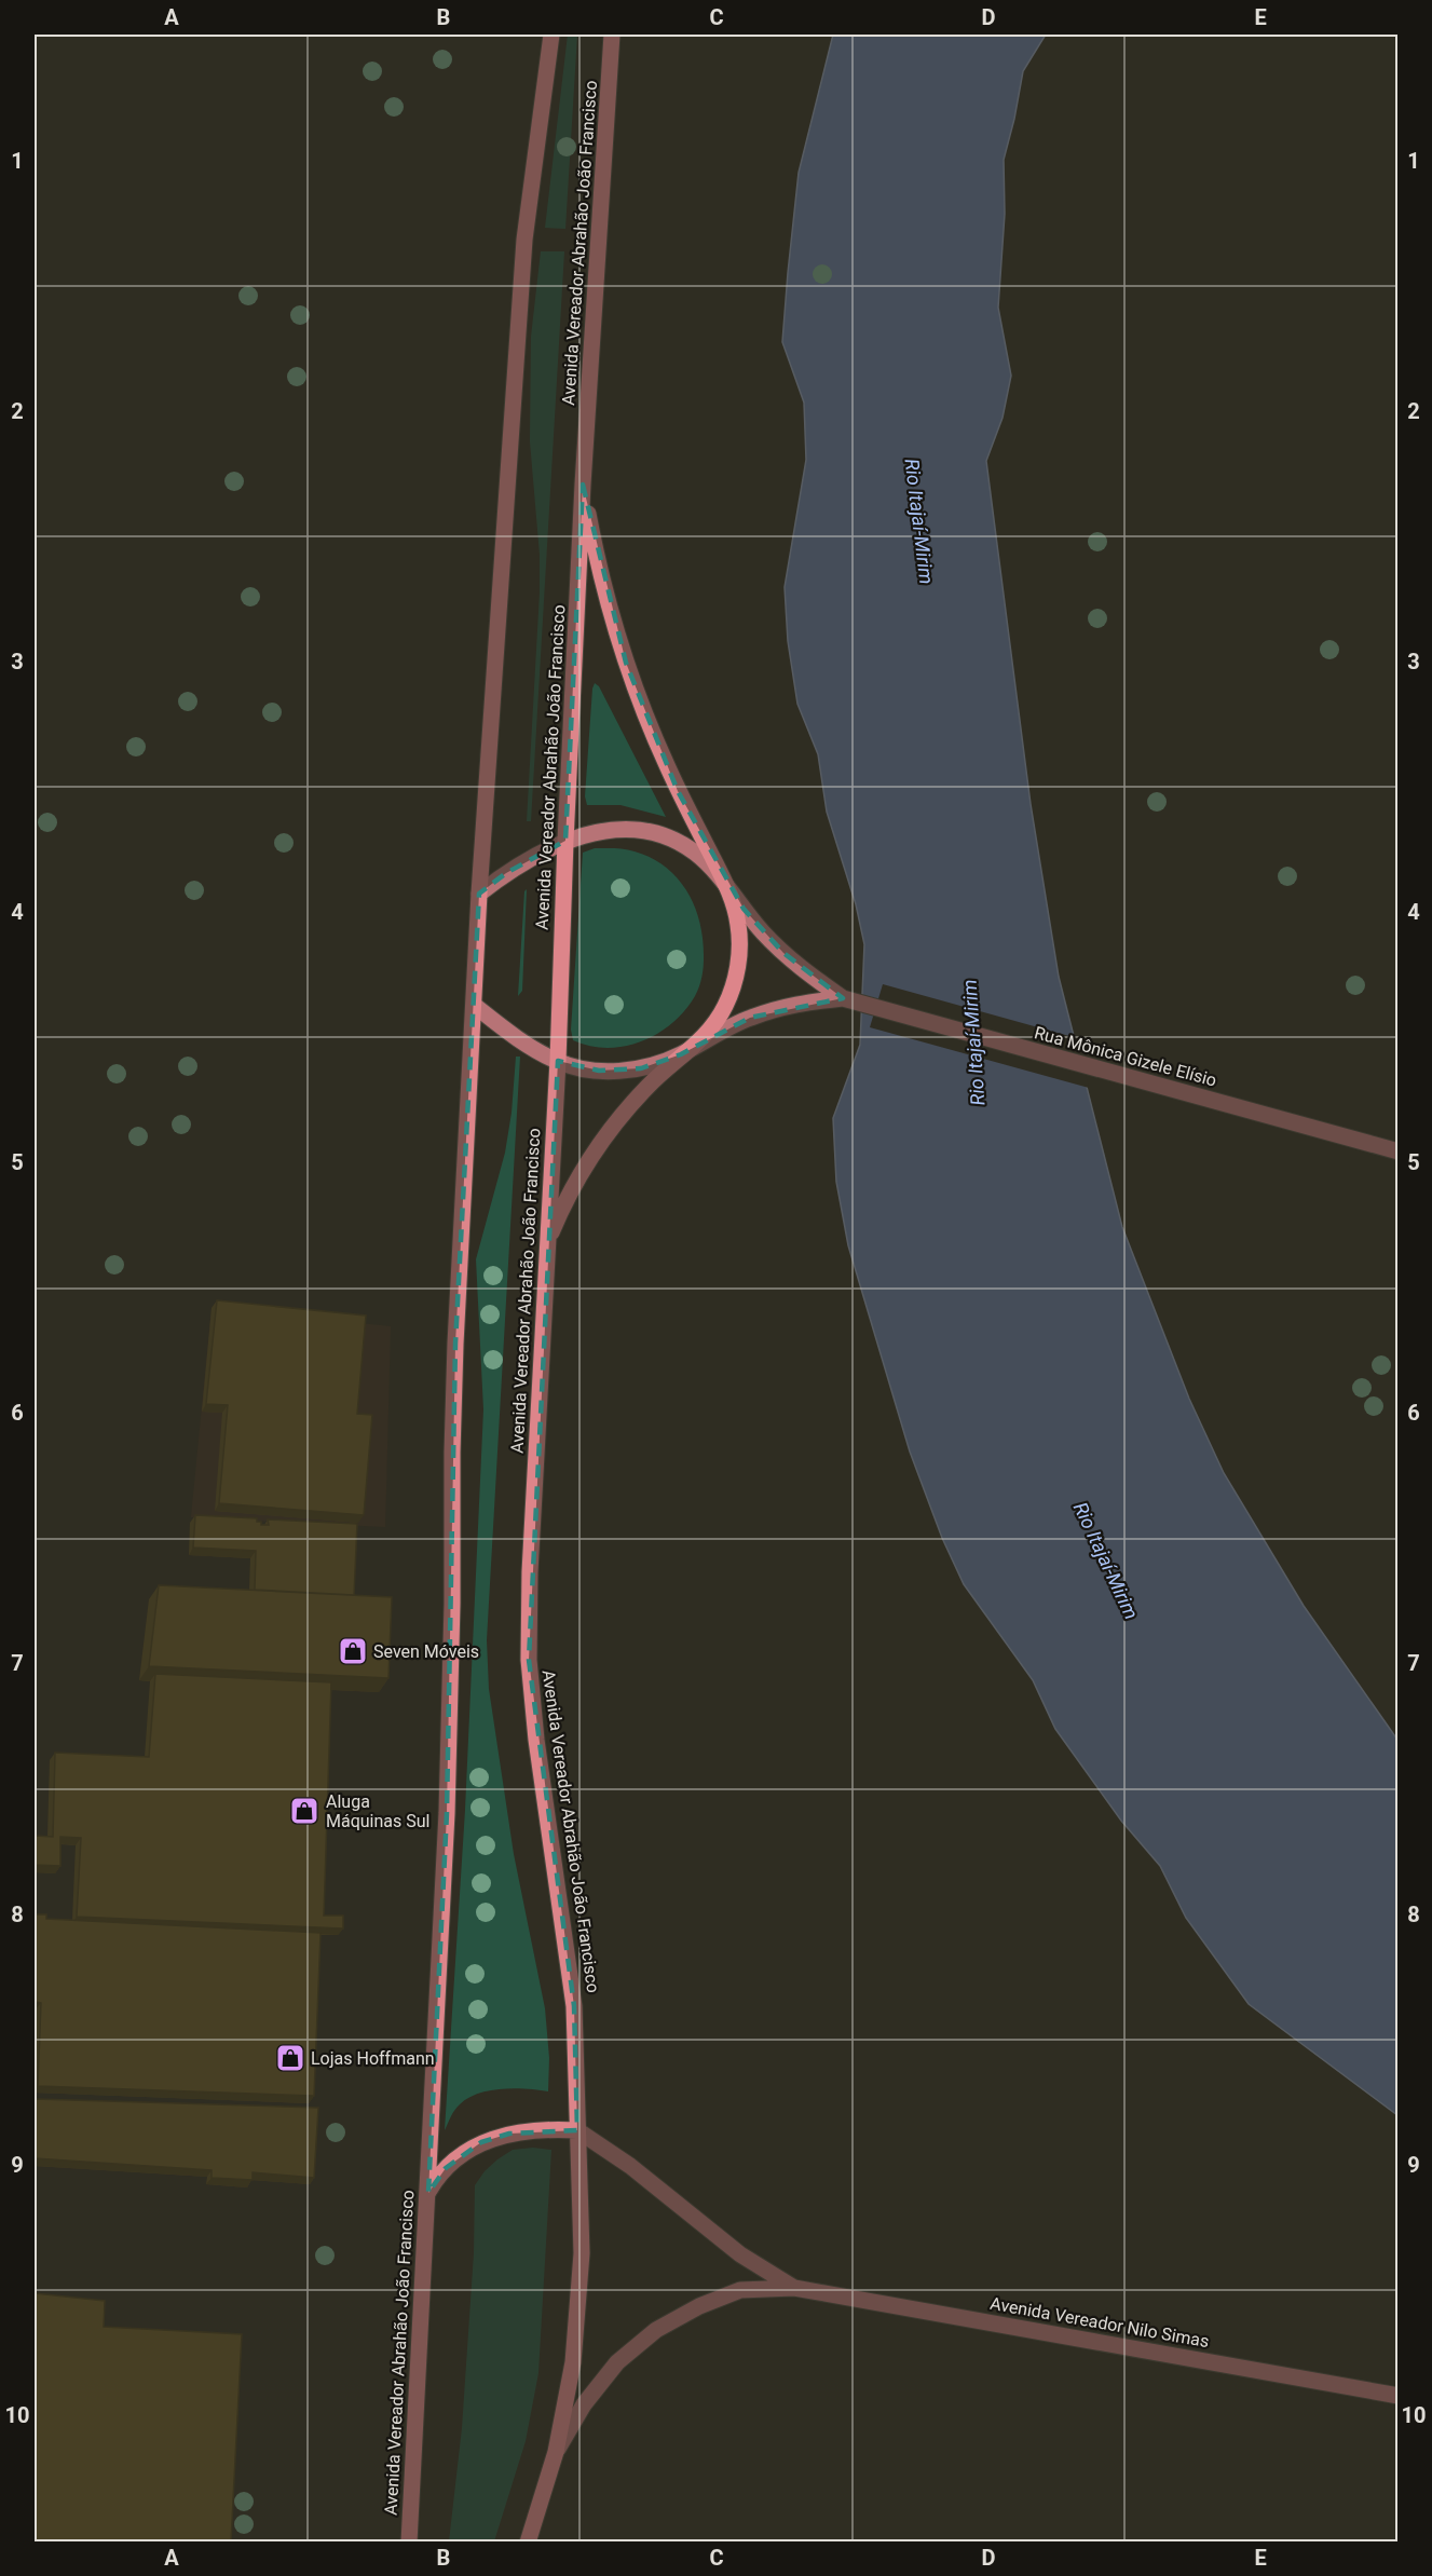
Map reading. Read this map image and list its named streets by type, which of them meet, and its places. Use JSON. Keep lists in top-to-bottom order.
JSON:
{
  "streets": {
    "main road": ["Avenida Vereador Abrahão João Francisco"],
    "street": ["Rua Mônica Gizele Elísio", "Avenida Vereador Nilo Simas"]
  },
  "crossings": [
    ["Avenida Vereador Abrahão João Francisco", "Rua Mônica Gizele Elísio"],
    ["Avenida Vereador Abrahão João Francisco", "Avenida Vereador Nilo Simas"]
  ],
  "water": ["Rio Itajaí-Mirim"],
  "places": {
    "shop": ["Seven Móveis", "Aluga Máquinas Sul", "Lojas Hoffmann"]
  },
  "grid": {
    "columns": [
      "A",
      "B",
      "C",
      "D",
      "E"
    ],
    "rows": [
      "1",
      "2",
      "3",
      "4",
      "5",
      "6",
      "7",
      "8",
      "9",
      "10"
    ]
  }
}
